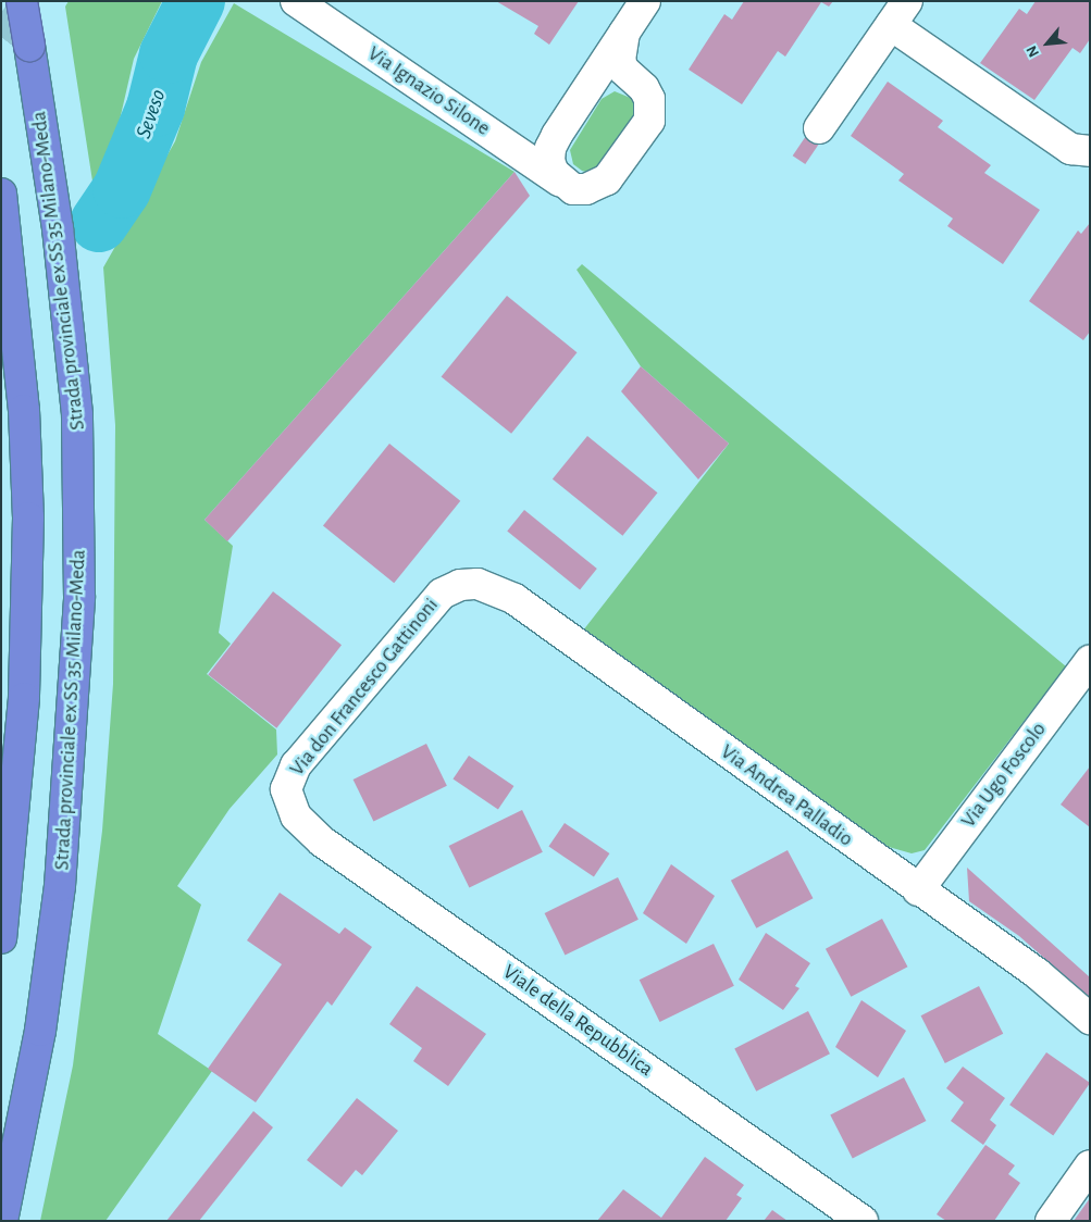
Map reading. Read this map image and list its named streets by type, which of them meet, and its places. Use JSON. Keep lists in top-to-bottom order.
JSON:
{
  "streets": {
    "highway": ["Strada provinciale ex SS 35 Milano-Meda"],
    "street": [
      "Via Ignazio Silone",
      "Via don Francesco Gattinoni",
      "Via Ugo Foscolo",
      "Via Andrea Palladio",
      "Viale della Repubblica"
    ]
  },
  "crossings": [
    ["Via don Francesco Gattinoni", "Via Andrea Palladio"],
    ["Via don Francesco Gattinoni", "Viale della Repubblica"],
    ["Via Ugo Foscolo", "Via Andrea Palladio"]
  ],
  "water": ["Seveso"],
  "north": "bottom left"
}
